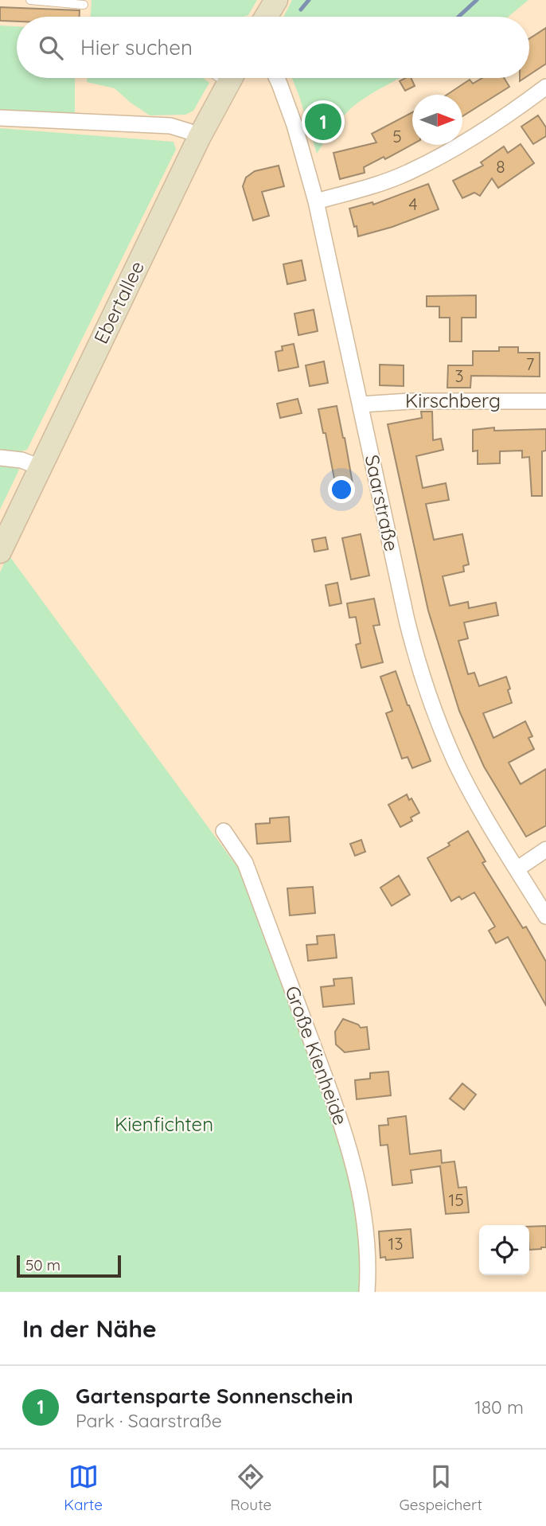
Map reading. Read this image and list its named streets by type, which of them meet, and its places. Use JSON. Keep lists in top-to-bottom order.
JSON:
{
  "streets": {
    "street": [
      "Ebertallee",
      "Kirschberg",
      "Saarstraße",
      "Große Kienheide"
    ]
  },
  "crossings": [
    ["Kirschberg", "Saarstraße"]
  ],
  "parks": ["Kienfichten"],
  "house_numbers": [
    "5",
    "8",
    "4",
    "7",
    "3",
    "15",
    "13"
  ],
  "scale_bar": "50 m",
  "north": "right",
  "page": {
    "search": "Hier suchen",
    "pins": "1",
    "scale": "50 m",
    "heading": "In der Nähe",
    "list": [
      {
        "mark": "1",
        "name": "Gartensparte Sonnenschein",
        "note": "Park · Saarstraße",
        "value": "180 m"
      }
    ],
    "nav": ["Karte", "Route", "Gespeichert"]
  }
}
